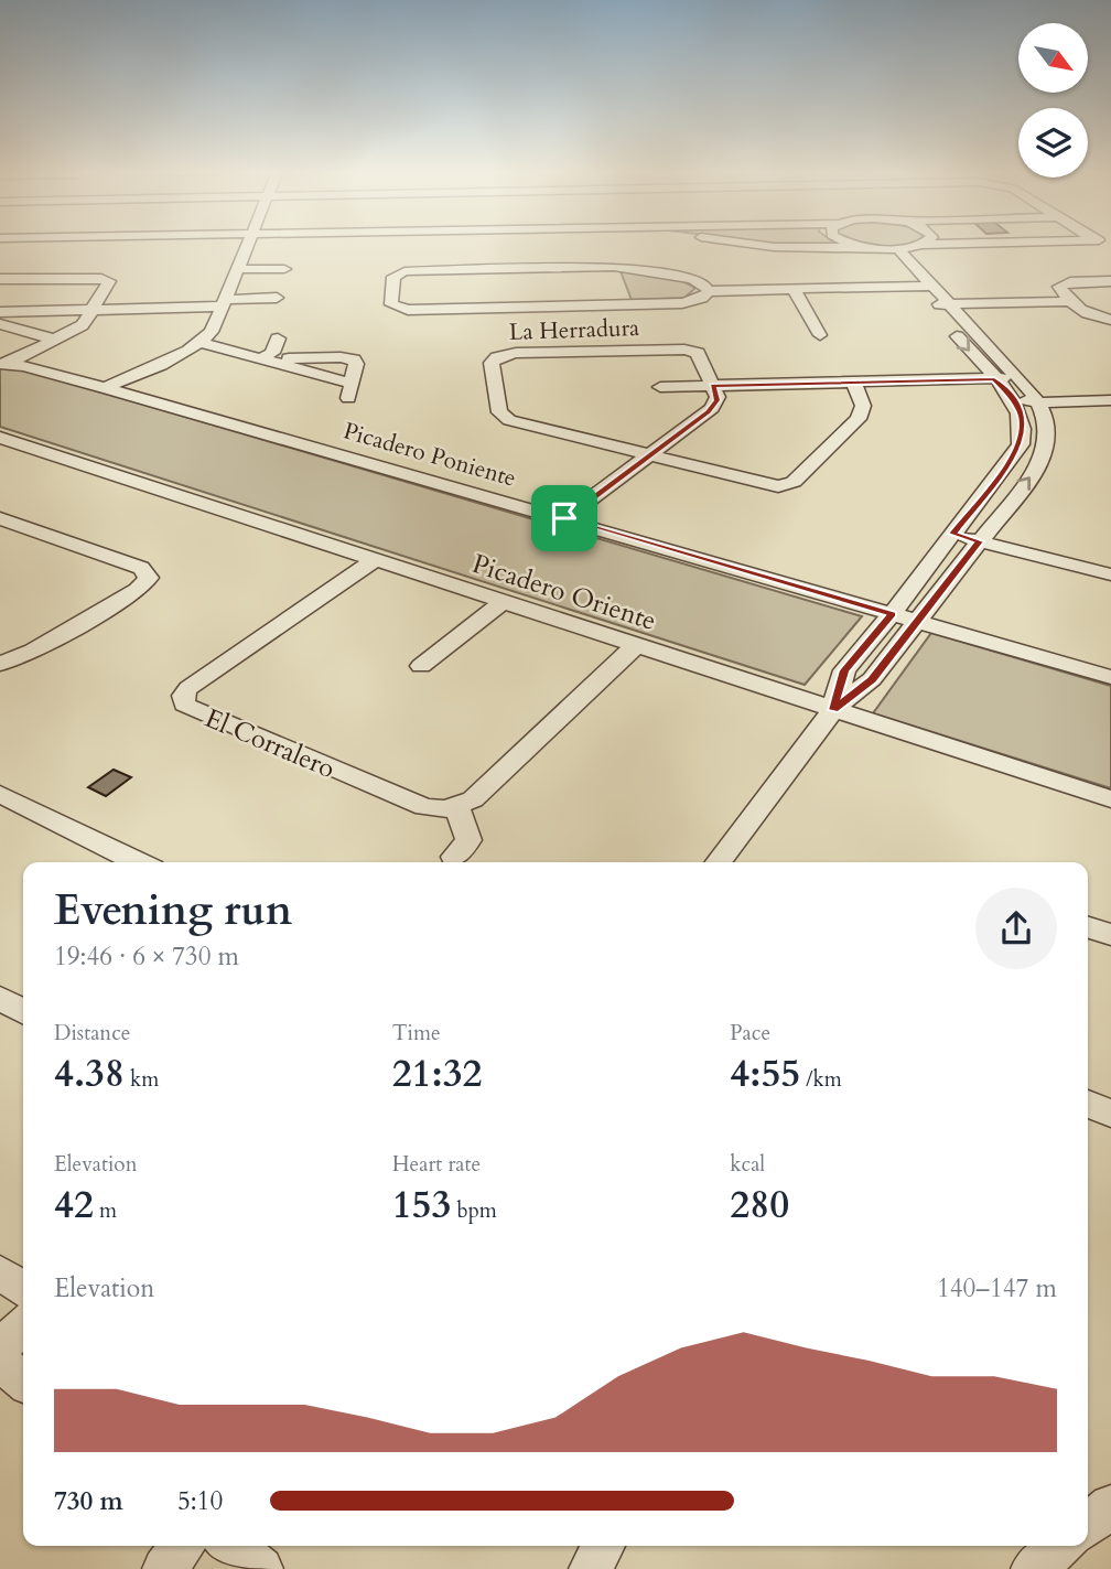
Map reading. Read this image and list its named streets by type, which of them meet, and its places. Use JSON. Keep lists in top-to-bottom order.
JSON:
{
  "streets": {
    "street": [
      "La Herradura",
      "Picadero Poniente",
      "Picadero Oriente",
      "El Corralero"
    ]
  },
  "crossings": [
    ["Picadero Oriente", "El Corralero"]
  ],
  "north": "bottom right",
  "page": {
    "heading": ["Evening run", "19:46 · 6 × 730 m"],
    "stats": [
      ["Distance", "4.38 km"],
      ["Time", "21:32"],
      ["Pace", "4:55 /km"],
      ["Elevation", "42 m"],
      ["Heart rate", "153 bpm"],
      ["kcal", "280"]
    ],
    "chart": ["Elevation", "140–147 m"],
    "list": [
      {
        "name": "730 m",
        "note": "5:10"
      }
    ]
  }
}
